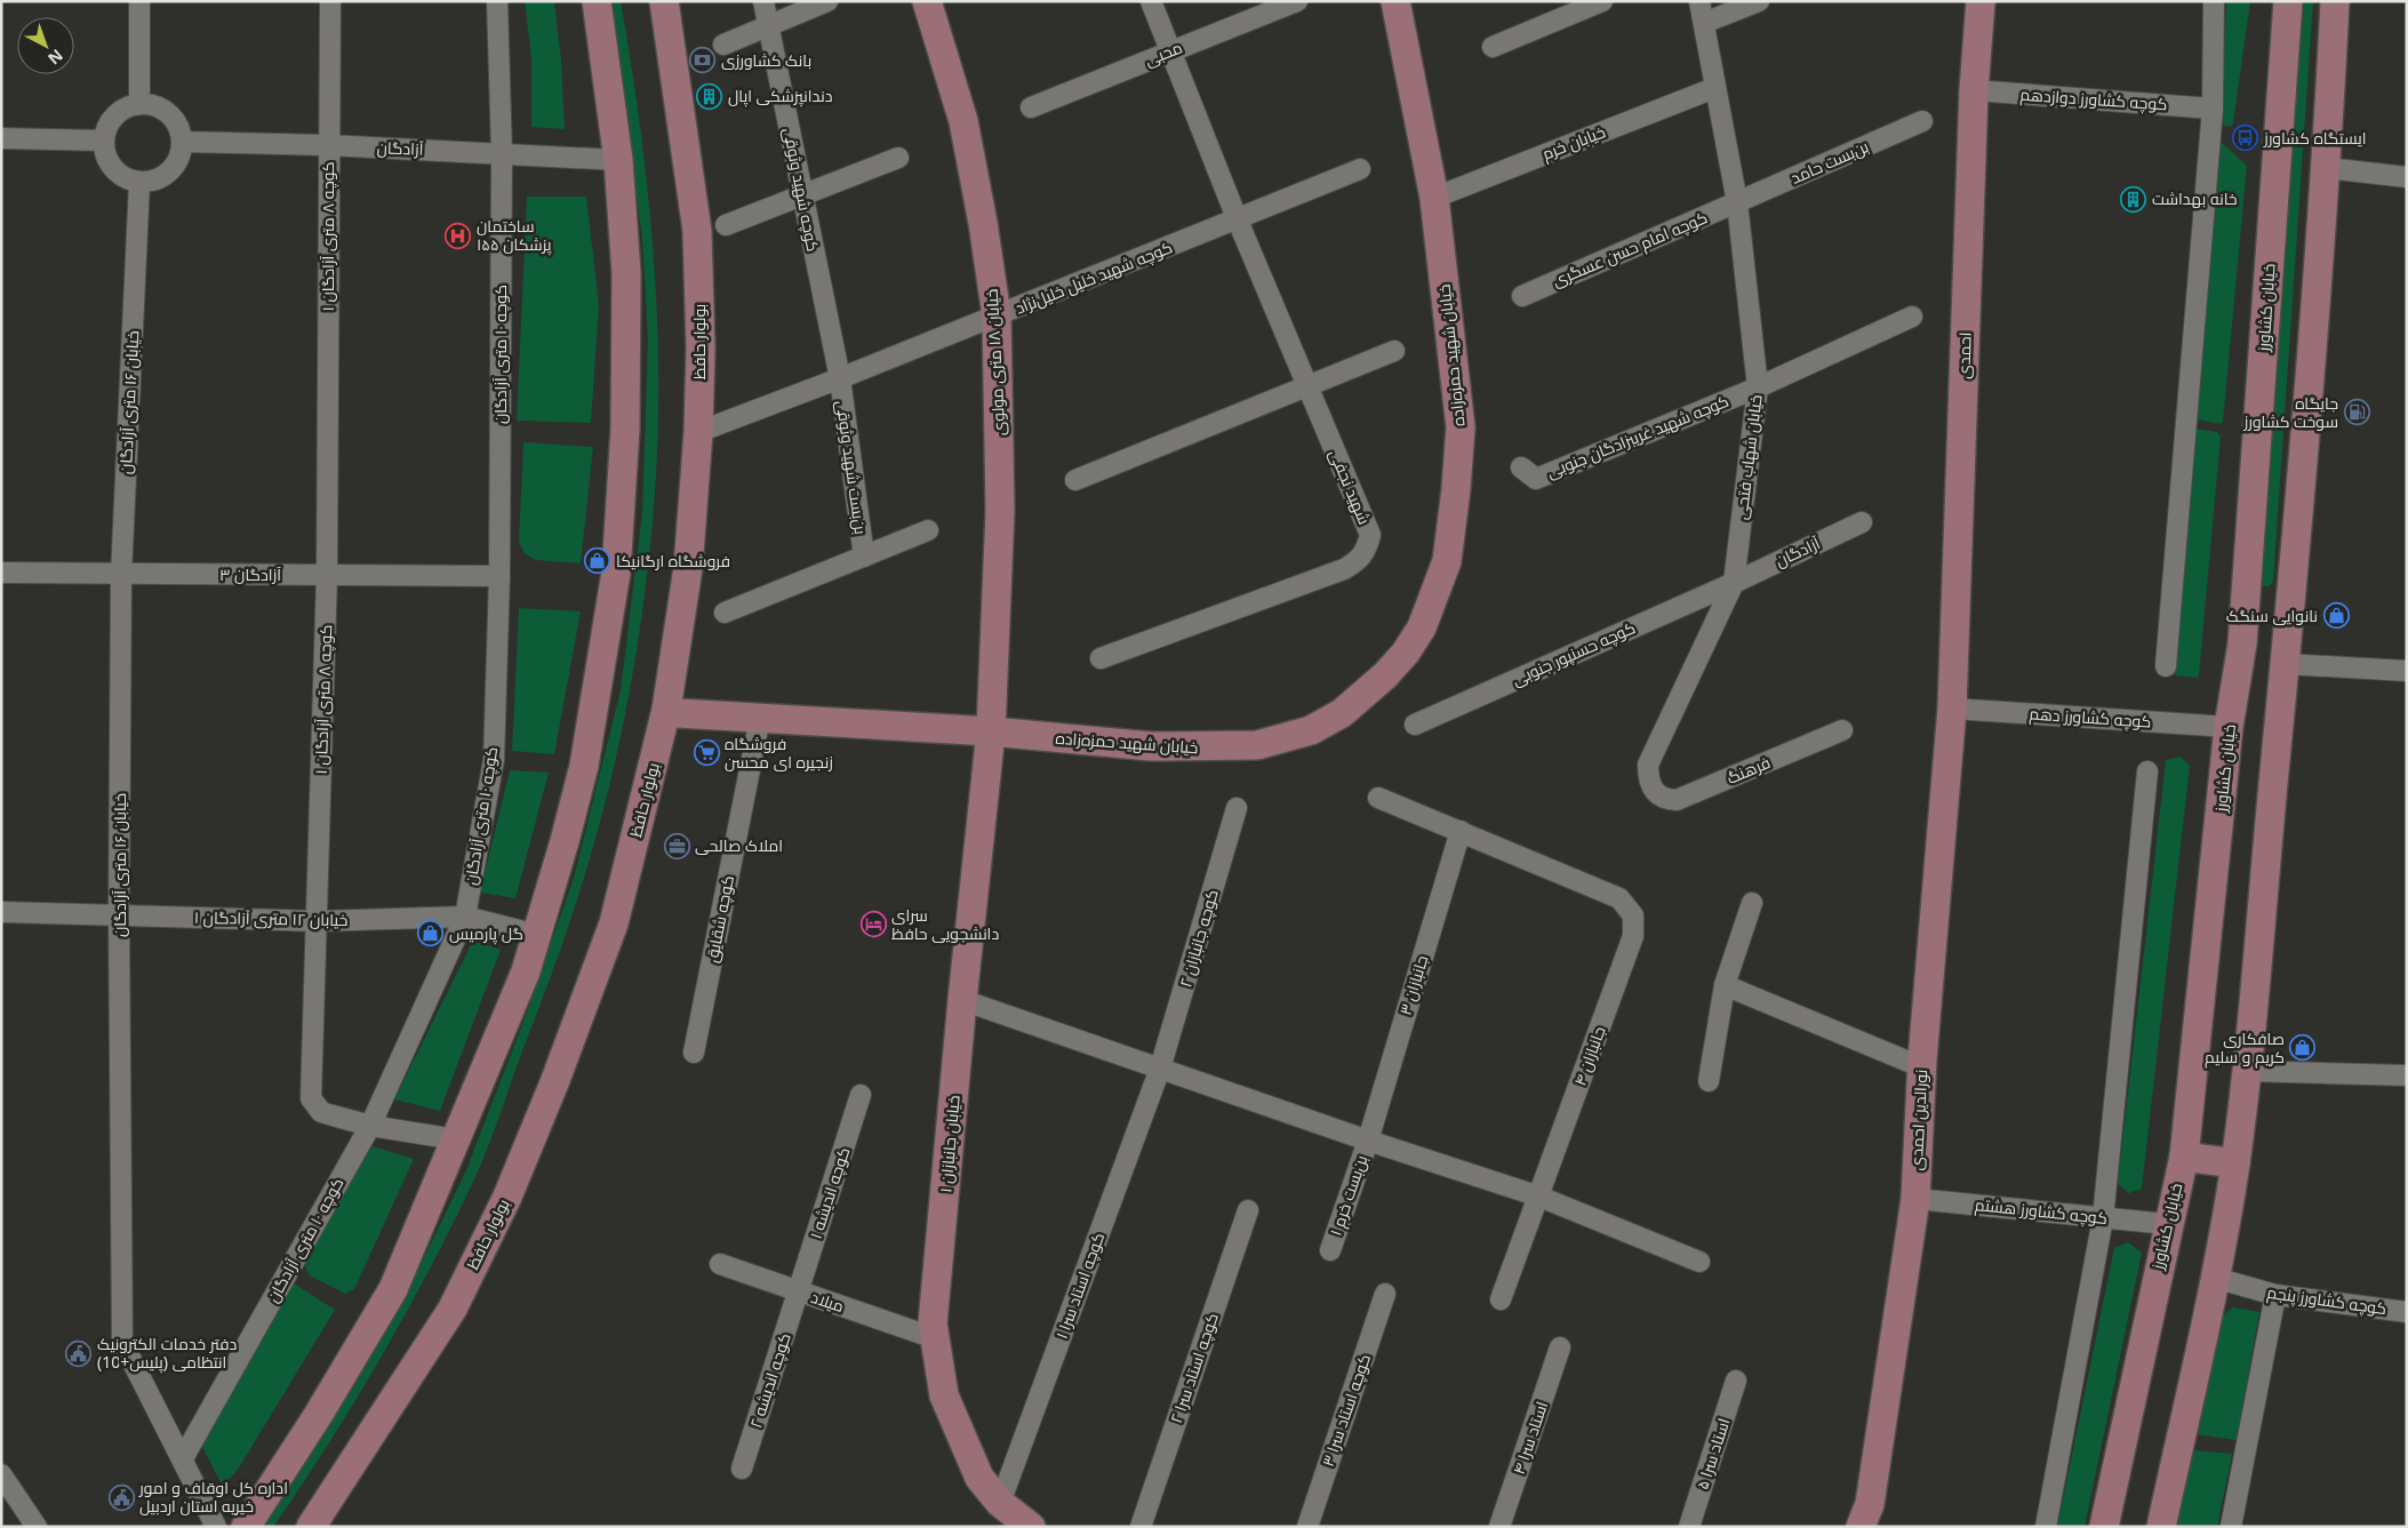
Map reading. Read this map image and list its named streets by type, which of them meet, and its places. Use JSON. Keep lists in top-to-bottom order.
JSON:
{
  "streets": {
    "main road": [
      "خیابان کشاورز",
      "بولوار حافظ",
      "خیابان شهید حمزه‌زاده",
      "احمدی",
      "خیابان ۱۸ متری مولوی",
      "نورالدین احمدی",
      "خیابان جانبازان ۱"
    ],
    "street": [
      "محبی",
      "کوچه کشاورز دوازدهم",
      "خیابان خرم",
      "آزادگان",
      "بن‌بست حامد",
      "کوچه شهید وثوقی",
      "کوچه ۸ متری آزادگان ۱",
      "کوچه امام حسن عسگری",
      "کوچه شهید خلیل خلیل‌نژاد",
      "کوچه ۱۰ متری آزادگان",
      "خیابان ۱۶ متری آزادگان",
      "کوچه شهید غریبزادگان جنوبی",
      "خیابان شهاب فتحی",
      "بن‌بست شهید وثوقی",
      "شهید نجفی",
      "آزادگان ۳",
      "کوچه حسنپور جنوبی",
      "کوچه کشاورز دهم",
      "فرهنگ",
      "خیابان ۱۲ متری آزادگان ۱",
      "کوچه شقایق",
      "کوچه جانبازان ۲",
      "جانبازان ۳",
      "جانبازان ۴",
      "کوچه اندیشه ۱",
      "بن‌بست خرم ۱",
      "کوچه کشاورز هشتم",
      "کوچه استاد سرا ۱",
      "کوچه کشاورز پنجم",
      "میلاد",
      "کوچه استاد سرا ۲",
      "کوچه اندیشه ۲",
      "کوچه استاد سرا ۳",
      "استاد سرا ۴",
      "استاد سرا ۵"
    ]
  },
  "crossings": [
    ["محبی", "شهید نجفی"],
    ["کوچه کشاورز دوازدهم", "احمدی"],
    ["خیابان خرم", "خیابان شهید حمزه‌زاده"],
    ["خیابان خرم", "خیابان شهاب فتحی"],
    ["آزادگان", "کوچه ۸ متری آزادگان ۱"],
    ["آزادگان", "کوچه ۱۰ متری آزادگان"],
    ["آزادگان", "خیابان ۱۶ متری آزادگان"],
    ["آزادگان", "خیابان شهاب فتحی"],
    ["آزادگان", "کوچه حسنپور جنوبی"],
    ["بن‌بست حامد", "کوچه امام حسن عسگری"],
    ["بن‌بست حامد", "خیابان شهاب فتحی"],
    ["کوچه شهید وثوقی", "کوچه شهید خلیل خلیل‌نژاد"],
    ["کوچه شهید وثوقی", "بن‌بست شهید وثوقی"],
    ["کوچه ۸ متری آزادگان ۱", "کوچه ۱۰ متری آزادگان"],
    ["کوچه ۸ متری آزادگان ۱", "آزادگان ۳"],
    ["کوچه ۸ متری آزادگان ۱", "خیابان ۱۲ متری آزادگان ۱"],
    ["کوچه امام حسن عسگری", "خیابان شهاب فتحی"],
    ["کوچه شهید خلیل خلیل‌نژاد", "بولوار حافظ"],
    ["کوچه شهید خلیل خلیل‌نژاد", "خیابان ۱۸ متری مولوی"],
    ["کوچه شهید خلیل خلیل‌نژاد", "بن‌بست شهید وثوقی"],
    ["کوچه شهید خلیل خلیل‌نژاد", "شهید نجفی"],
    ["خیابان کشاورز", "کوچه کشاورز دهم"],
    ["خیابان کشاورز", "کوچه کشاورز هشتم"],
    ["بولوار حافظ", "خیابان شهید حمزه‌زاده"],
    ["کوچه ۱۰ متری آزادگان", "خیابان ۱۶ متری آزادگان"],
    ["کوچه ۱۰ متری آزادگان", "آزادگان ۳"],
    ["کوچه ۱۰ متری آزادگان", "خیابان ۱۲ متری آزادگان ۱"],
    ["خیابان شهید حمزه‌زاده", "خیابان ۱۸ متری مولوی"],
    ["خیابان شهید حمزه‌زاده", "کوچه شقایق"],
    ["خیابان شهید حمزه‌زاده", "خیابان جانبازان ۱"],
    ["احمدی", "کوچه کشاورز دهم"],
    ["احمدی", "نورالدین احمدی"],
    ["خیابان ۱۸ متری مولوی", "خیابان جانبازان ۱"],
    ["خیابان ۱۶ متری آزادگان", "آزادگان ۳"],
    ["خیابان ۱۶ متری آزادگان", "خیابان ۱۲ متری آزادگان ۱"],
    ["کوچه شهید غریبزادگان جنوبی", "خیابان شهاب فتحی"],
    ["خیابان شهاب فتحی", "کوچه حسنپور جنوبی"],
    ["خیابان شهاب فتحی", "فرهنگ"],
    ["کوچه کشاورز دهم", "نورالدین احمدی"],
    ["کوچه جانبازان ۲", "کوچه استاد سرا ۱"],
    ["جانبازان ۳", "جانبازان ۴"],
    ["جانبازان ۳", "بن‌بست خرم ۱"],
    ["نورالدین احمدی", "کوچه کشاورز هشتم"],
    ["خیابان جانبازان ۱", "کوچه استاد سرا ۱"],
    ["خیابان جانبازان ۱", "میلاد"],
    ["کوچه اندیشه ۱", "میلاد"],
    ["کوچه اندیشه ۱", "کوچه اندیشه ۲"],
    ["میلاد", "کوچه اندیشه ۲"]
  ],
  "places": {
    "bank": ["بانک کشاورزی"],
    "building": ["دندانپزشکی اپال", "خانه بهداشت"],
    "bus stop": ["ایستگاه کشاورز"],
    "hospital": ["ساختمان پزشکان ۱۵۵"],
    "fuel station": ["جایگاه سوخت کشاورز"],
    "shop": [
      "فروشگاه ارگانیکا",
      "نانوایی سنگک",
      "گل پارمیس",
      "صافکاری کریم و سلیم"
    ],
    "supermarket": ["فروشگاه زنجیره ای محسن"],
    "office": ["املاک صالحی"],
    "hotel": ["سرای دانشجویی حافظ"],
    "public building": ["دفتر خدمات الکترونیک انتظامی (پلیس+10)", "اداره کل اوقاف و امور خیریه استان اردبیل"]
  },
  "north": "bottom right"
}
